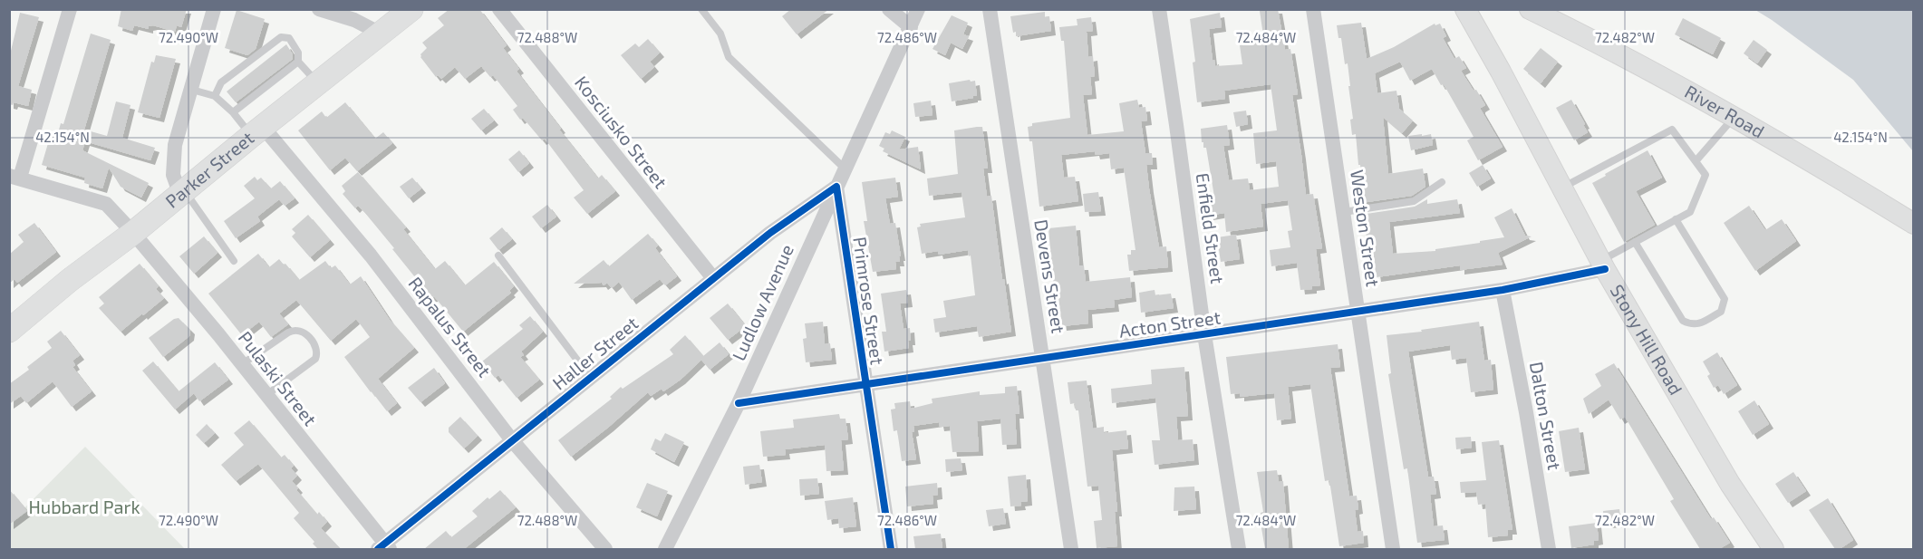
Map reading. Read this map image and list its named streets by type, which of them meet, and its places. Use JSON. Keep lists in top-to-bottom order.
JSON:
{
  "streets": {
    "main road": ["River Road", "Parker Street", "Stony Hill Road"],
    "street": [
      "Kosciusko Street",
      "Enfield Street",
      "Weston Street",
      "Devens Street",
      "Primrose Street",
      "Ludlow Avenue",
      "Acton Street",
      "Rapalus Street",
      "Haller Street",
      "Pulaski Street",
      "Dalton Street"
    ]
  },
  "crossings": [
    ["Kosciusko Street", "Haller Street"],
    ["Parker Street", "Rapalus Street"],
    ["Parker Street", "Pulaski Street"],
    ["Enfield Street", "Acton Street"],
    ["Weston Street", "Acton Street"],
    ["Devens Street", "Acton Street"],
    ["Primrose Street", "Ludlow Avenue"],
    ["Primrose Street", "Acton Street"],
    ["Primrose Street", "Haller Street"],
    ["Ludlow Avenue", "Acton Street"],
    ["Ludlow Avenue", "Haller Street"],
    ["Acton Street", "Stony Hill Road"],
    ["Acton Street", "Dalton Street"],
    ["Rapalus Street", "Haller Street"],
    ["Haller Street", "Pulaski Street"]
  ],
  "parks": ["Hubbard Park"],
  "coordinates": [
    "72.490°W",
    "72.488°W",
    "72.486°W",
    "72.484°W",
    "72.482°W",
    "42.154°N"
  ]
}
